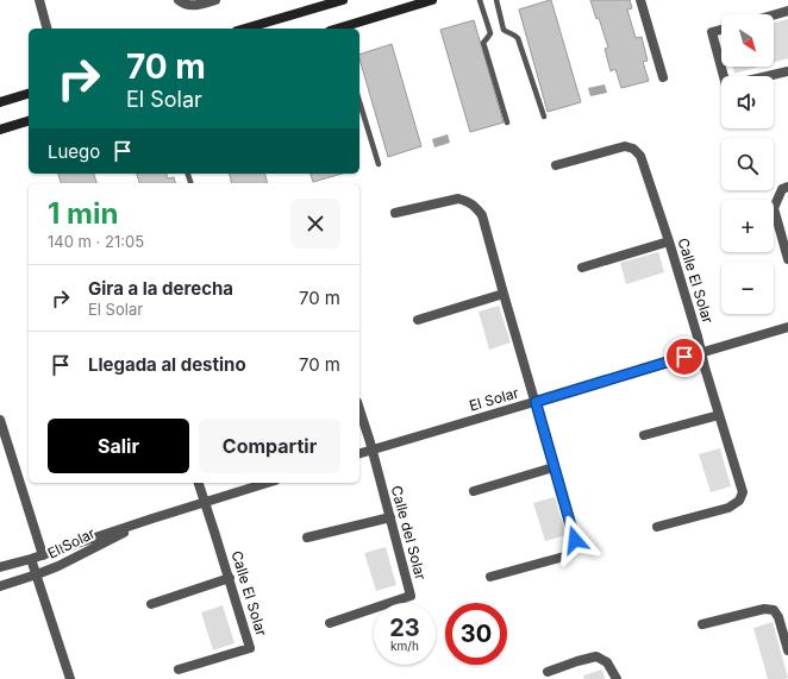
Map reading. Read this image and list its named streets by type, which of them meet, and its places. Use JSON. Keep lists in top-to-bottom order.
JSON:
{
  "streets": {
    "street": ["Calle El Solar", "El Solar", "Calle del Solar"]
  },
  "crossings": [
    ["Calle El Solar", "El Solar"],
    ["El Solar", "Calle del Solar"]
  ],
  "north": "bottom right",
  "page": {
    "map_buttons": ["+", "−"],
    "turn": ["70 m", "El Solar"],
    "then": "Luego",
    "heading": ["1 min", "140 m · 21:05"],
    "list": [
      {
        "name": "Gira a la derecha",
        "note": "El Solar",
        "value": "70 m"
      },
      {
        "name": "Llegada al destino",
        "value": "70 m"
      }
    ],
    "buttons": ["Salir", "Compartir"],
    "speed": "23 km/h",
    "limit": "30"
  }
}
